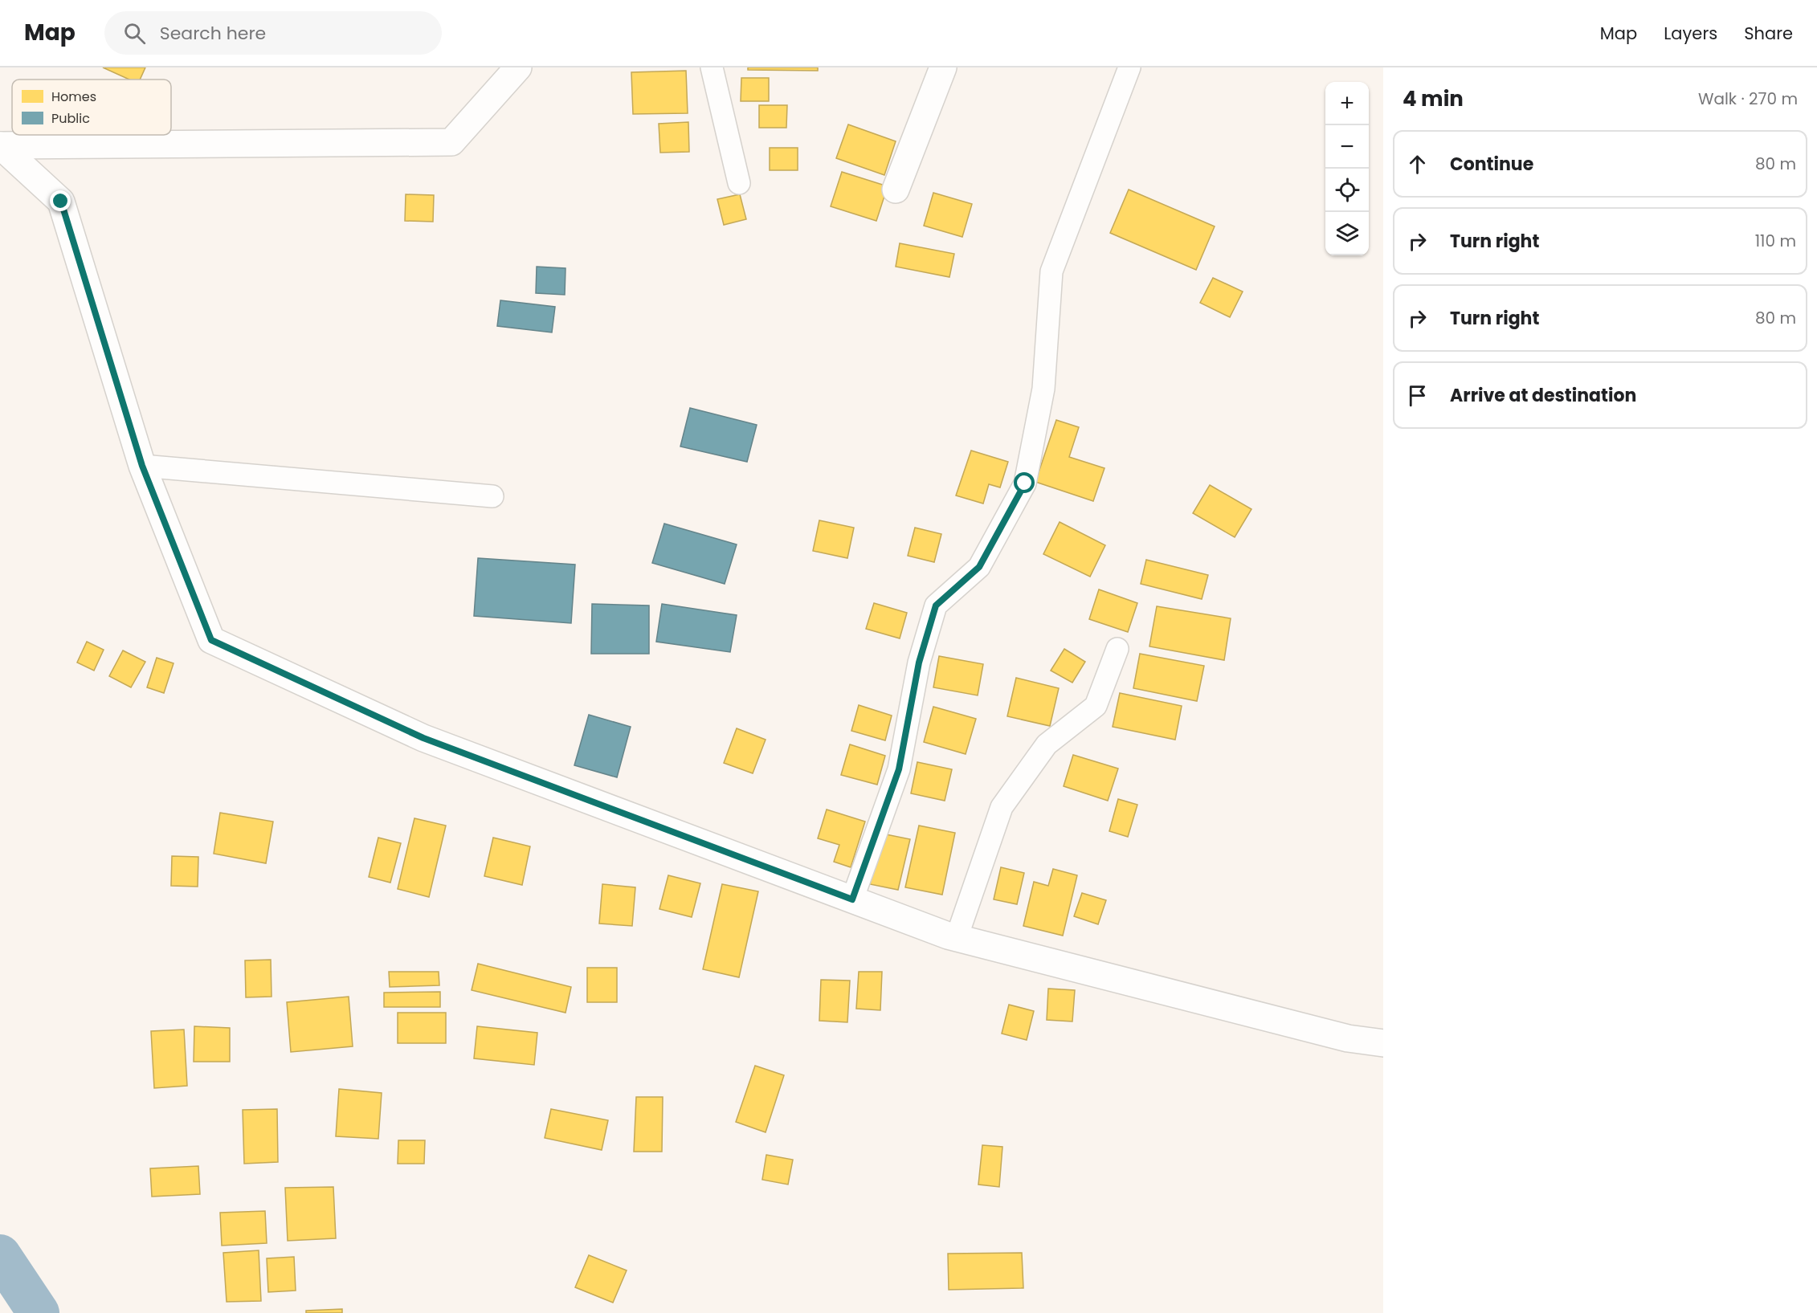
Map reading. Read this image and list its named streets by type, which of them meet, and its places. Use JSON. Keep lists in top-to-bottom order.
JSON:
{
  "legend": ["Homes", "Public"],
  "page": {
    "header": "Map",
    "search": "Search here",
    "nav": ["Map", "Layers", "Share"],
    "heading": ["4 min", "Walk · 270 m"],
    "map_buttons": ["+", "−"],
    "list": [
      ["Continue", "80 m"],
      ["Turn right", "110 m"],
      ["Turn right", "80 m"],
      "Arrive at destination"
    ]
  }
}
